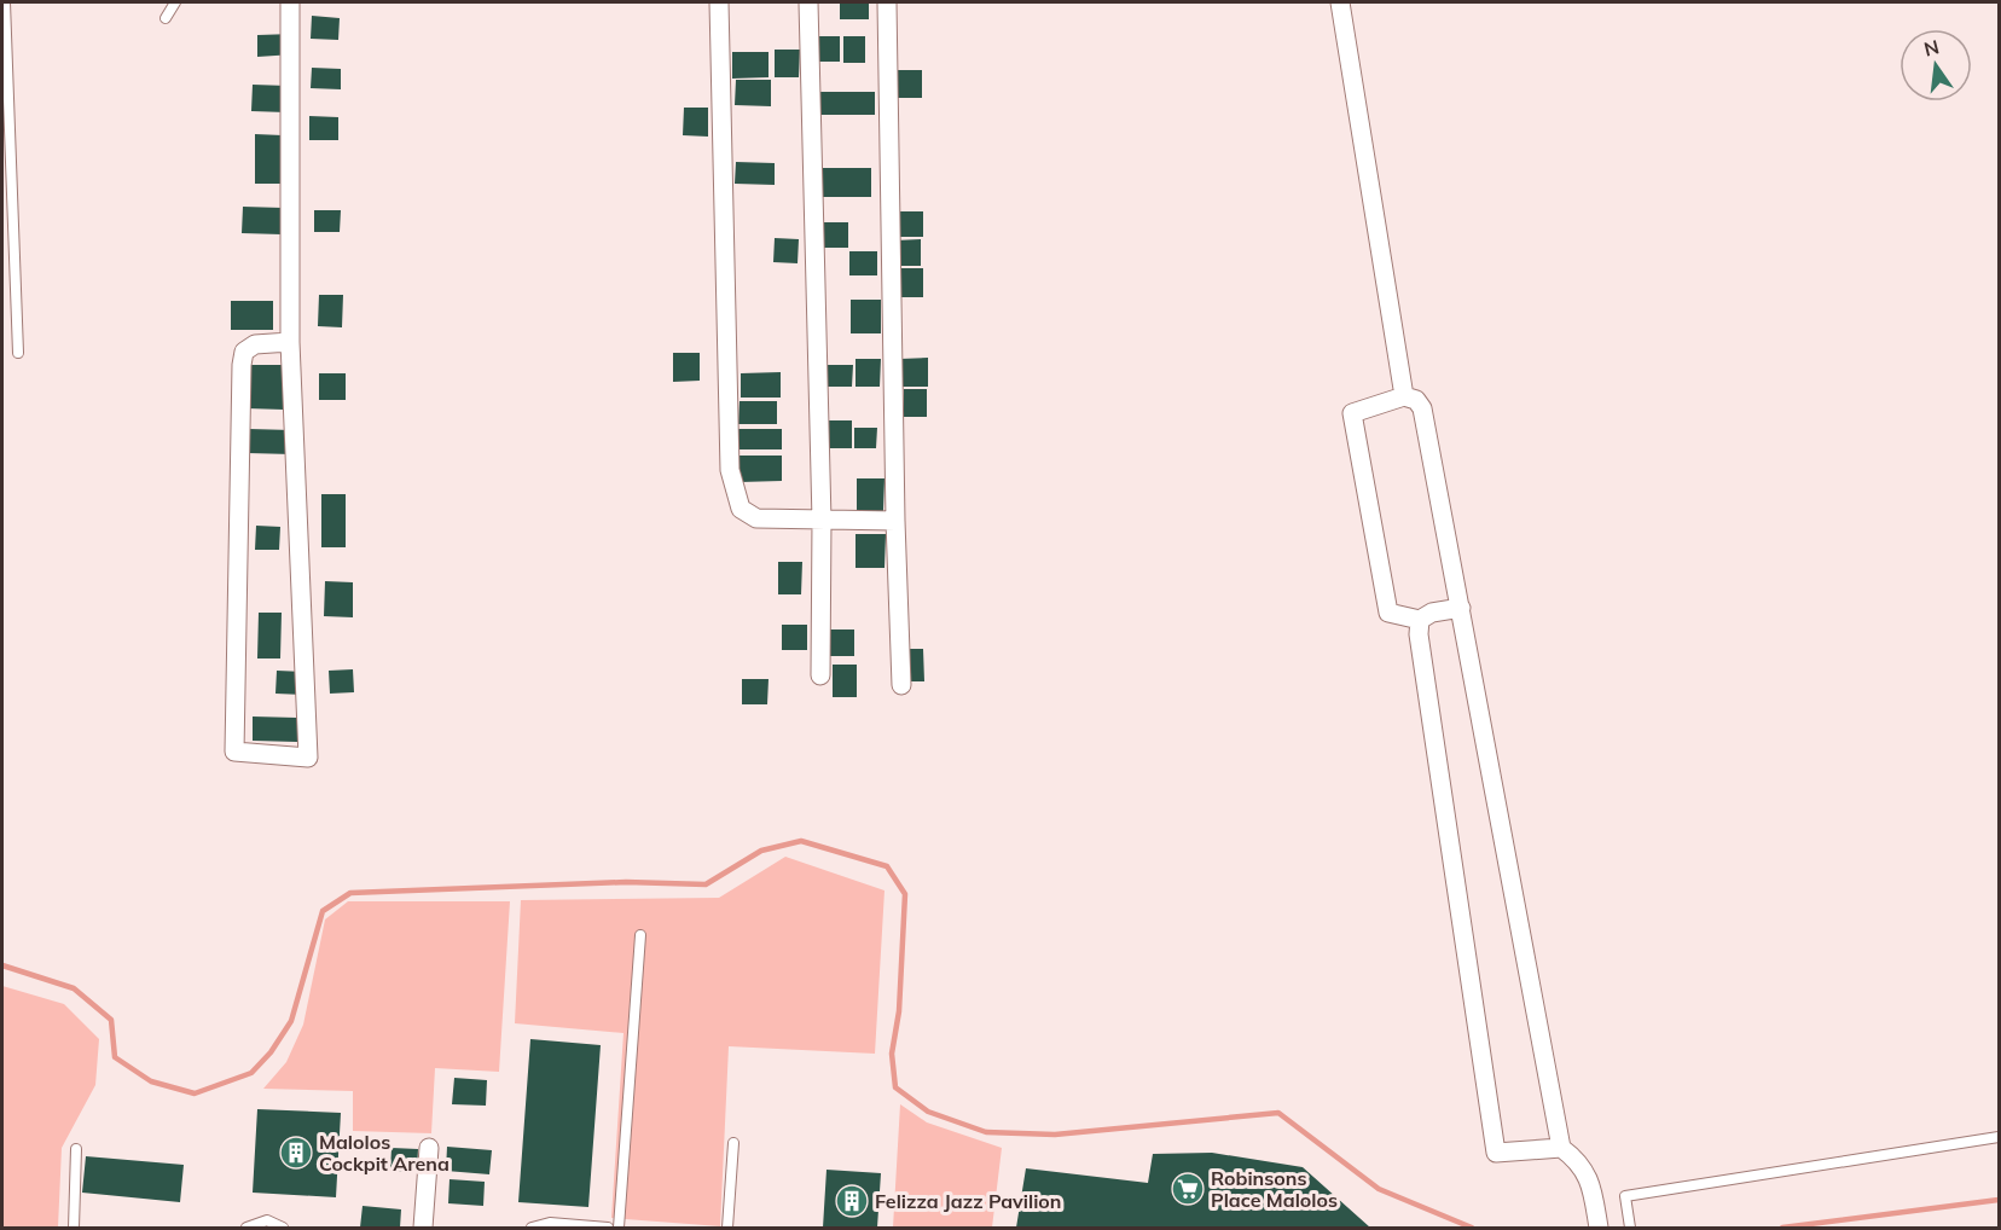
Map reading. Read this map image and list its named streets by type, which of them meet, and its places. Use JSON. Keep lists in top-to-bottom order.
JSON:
{
  "places": {
    "building": ["Malolos Cockpit Arena", "Felizza Jazz Pavilion"],
    "supermarket": ["Robinsons Place Malolos"]
  },
  "north": "top"
}
